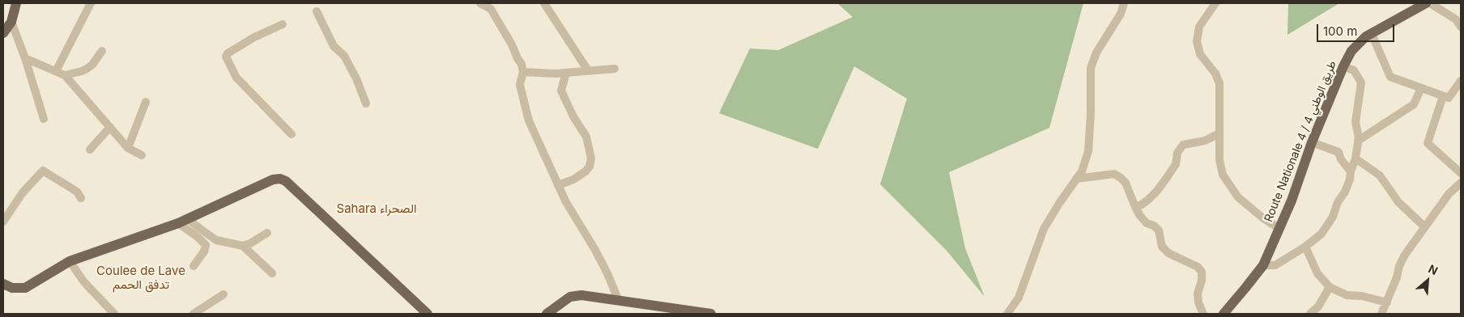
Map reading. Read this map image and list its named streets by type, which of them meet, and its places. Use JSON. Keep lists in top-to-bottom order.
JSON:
{
  "streets": {
    "main road": ["Route Nationale 4 / طريق الوطني 4"]
  },
  "districts": ["Sahara الصحراء", "Coulee de Lave تدفق الحمم"],
  "scale_bar": "100 m",
  "north": "top right"
}
